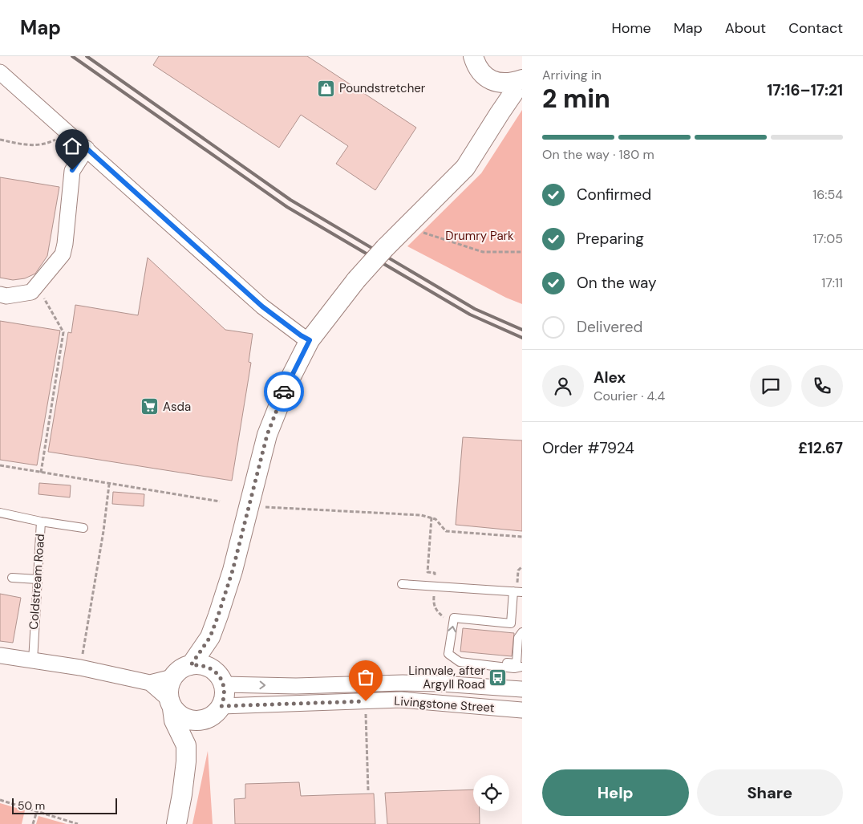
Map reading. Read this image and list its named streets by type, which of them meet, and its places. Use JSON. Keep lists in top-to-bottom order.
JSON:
{
  "streets": {
    "street": ["Livingstone Street"],
    "lane": ["Coldstream Road"]
  },
  "parks": ["Drumry Park"],
  "places": {
    "shop": ["Poundstretcher"],
    "supermarket": ["Asda"],
    "bus stop": ["Linnvale, after Argyll Road"]
  },
  "scale_bar": "50 m",
  "page": {
    "header": "Map",
    "nav": [
      "Home",
      "Map",
      "About",
      "Contact"
    ],
    "heading": ["2 min", "Arriving in", "17:16–17:21"],
    "panel": [
      "Alex",
      "Courier · 4.4",
      "Order #7924",
      "£12.67"
    ],
    "bar": "On the way · 180 m",
    "list": [
      ["Confirmed", "16:54"],
      ["Preparing", "17:05"],
      ["On the way", "17:11"],
      "Delivered"
    ],
    "buttons": ["Help", "Share"],
    "scale": "50 m"
  }
}
